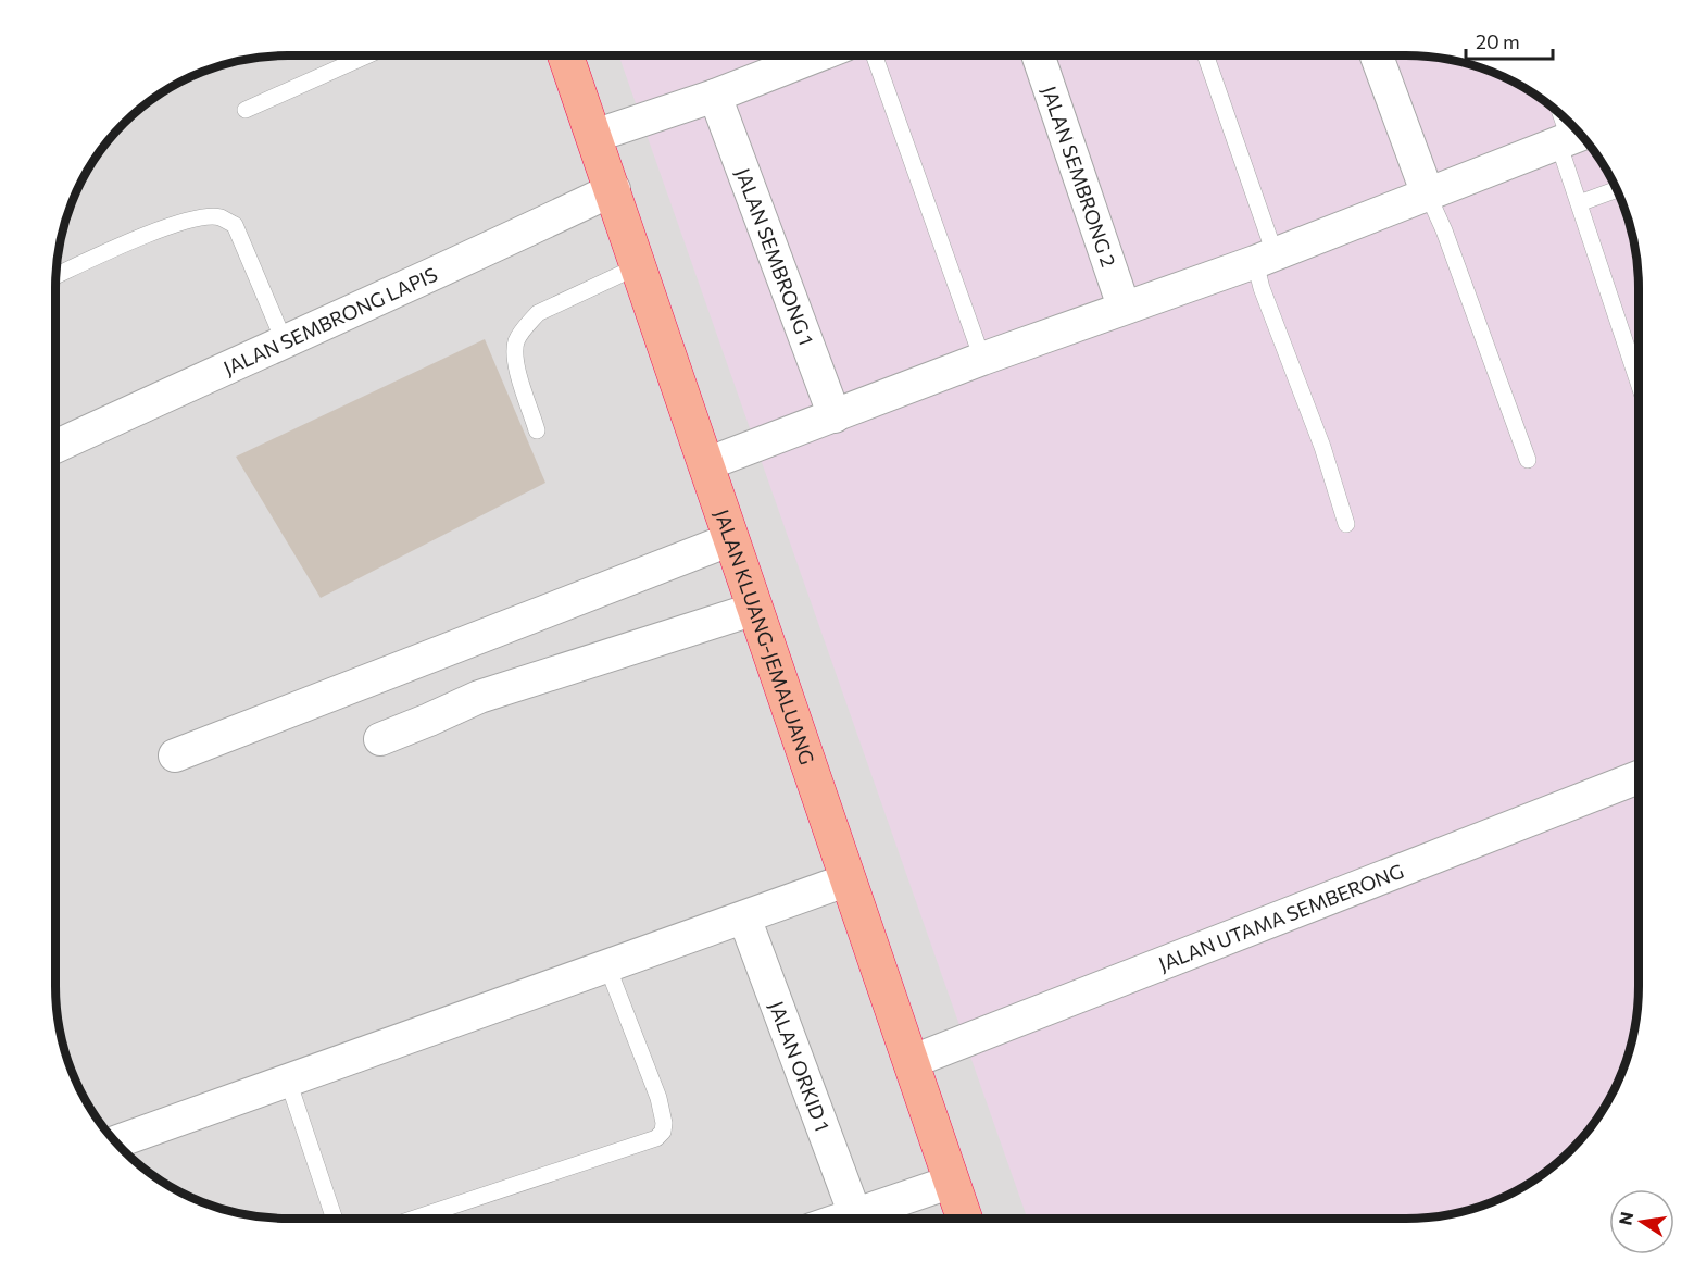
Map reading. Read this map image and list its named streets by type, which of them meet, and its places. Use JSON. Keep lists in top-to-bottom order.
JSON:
{
  "streets": {
    "highway": ["JALAN KLUANG-JEMALUANG"],
    "street": [
      "JALAN SEMBRONG 2",
      "JALAN SEMBRONG 1",
      "JALAN SEMBRONG LAPIS",
      "JALAN UTAMA SEMBERONG",
      "JALAN ORKID 1"
    ]
  },
  "crossings": [
    ["JALAN SEMBRONG LAPIS", "JALAN KLUANG-JEMALUANG"],
    ["JALAN KLUANG-JEMALUANG", "JALAN UTAMA SEMBERONG"]
  ],
  "scale_bar": "20 m",
  "north": "left"
}
